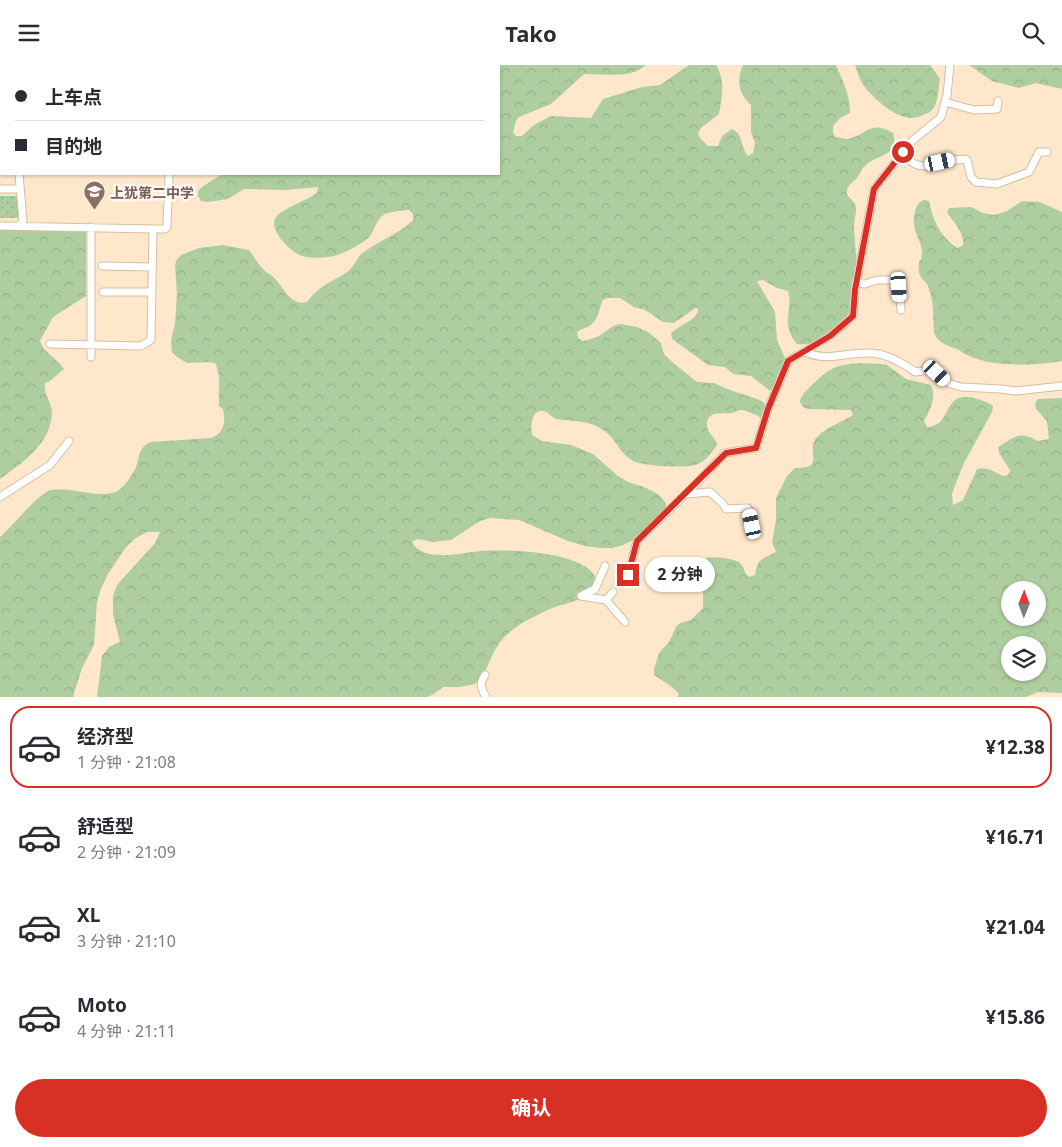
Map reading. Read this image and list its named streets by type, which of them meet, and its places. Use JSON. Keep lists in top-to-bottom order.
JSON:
{
  "places": {
    "school or university": ["上犹第二中学"]
  },
  "north": "top",
  "page": {
    "header": "Tako",
    "banner": ["上车点", "目的地"],
    "bubble": "2 分钟",
    "list": [
      {
        "name": "经济型",
        "note": "1 分钟 · 21:08",
        "value": "¥12.38"
      },
      {
        "name": "舒适型",
        "note": "2 分钟 · 21:09",
        "value": "¥16.71"
      },
      {
        "name": "XL",
        "note": "3 分钟 · 21:10",
        "value": "¥21.04"
      },
      {
        "name": "Moto",
        "note": "4 分钟 · 21:11",
        "value": "¥15.86"
      }
    ],
    "buttons": "确认"
  }
}
